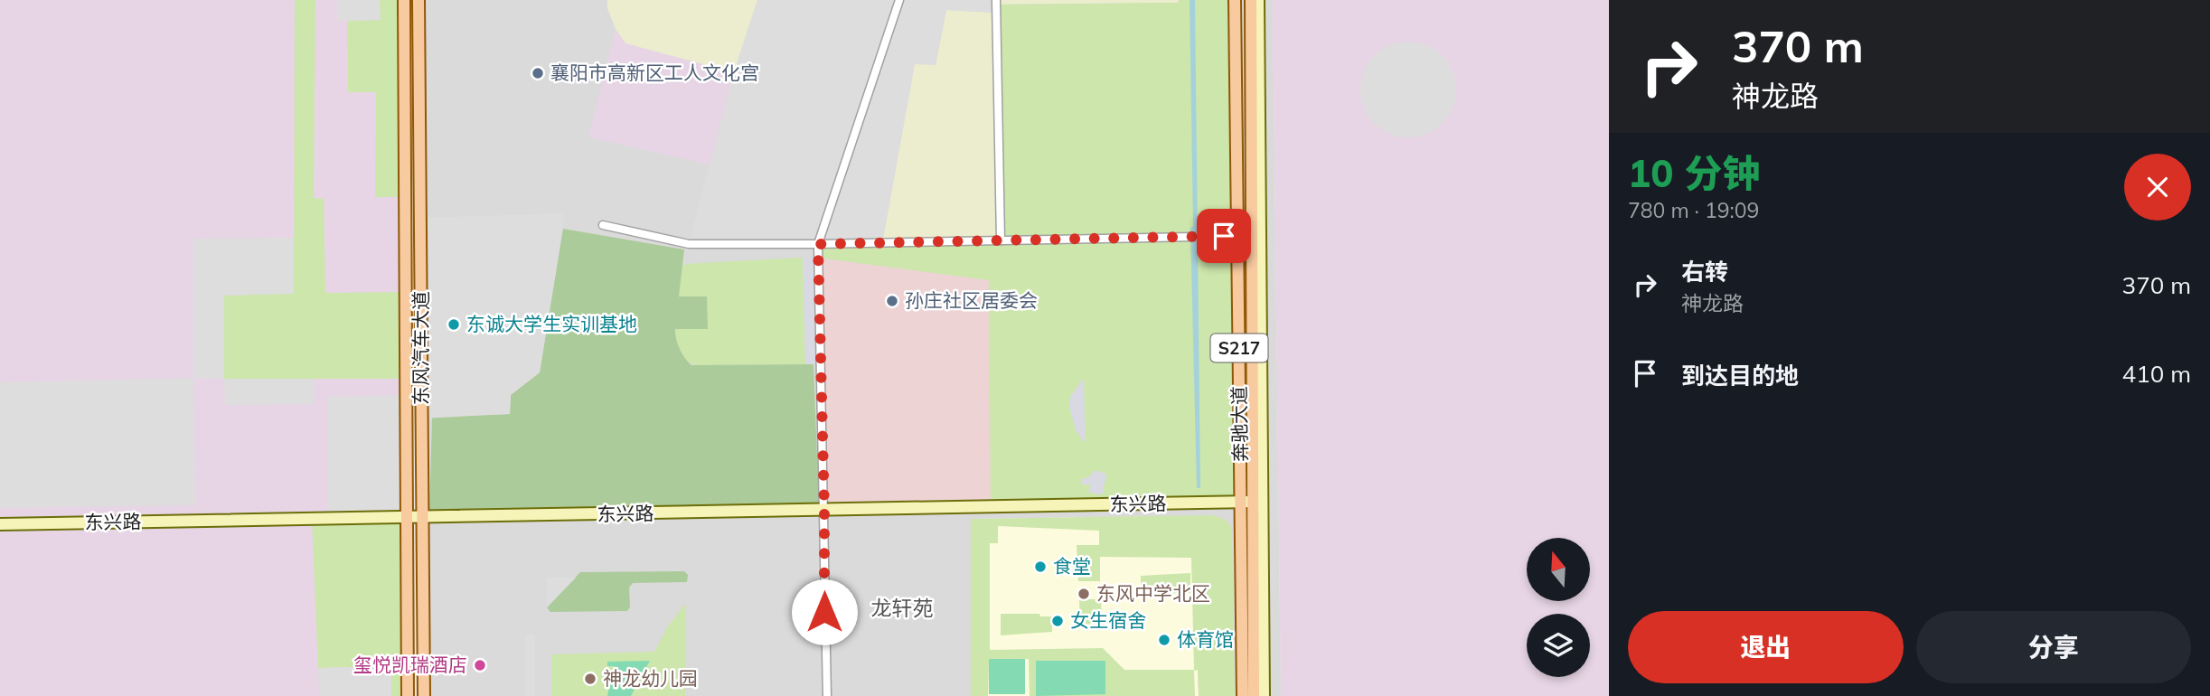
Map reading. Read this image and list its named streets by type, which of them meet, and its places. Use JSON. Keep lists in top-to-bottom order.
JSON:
{
  "streets": {
    "main road": ["东风汽车大道", "S217", "奔驰大道"],
    "street": ["东兴路"]
  },
  "crossings": [
    ["东风汽车大道", "东兴路"],
    ["奔驰大道", "东兴路"]
  ],
  "districts": ["龙轩苑"],
  "places": [
    "襄阳市高新区工人文化宫",
    "孙庄社区居委会",
    "东诚大学生实训基地",
    "食堂",
    "东风中学北区",
    "女生宿舍",
    "体育馆",
    "玺悦凯瑞酒店",
    "神龙幼儿园"
  ],
  "north": "top",
  "page": {
    "turn": ["370 m", "神龙路"],
    "heading": ["10 分钟", "780 m · 19:09"],
    "list": [
      {
        "name": "右转",
        "note": "神龙路",
        "value": "370 m"
      },
      {
        "name": "到达目的地",
        "value": "410 m"
      }
    ],
    "buttons": ["退出", "分享"]
  }
}
